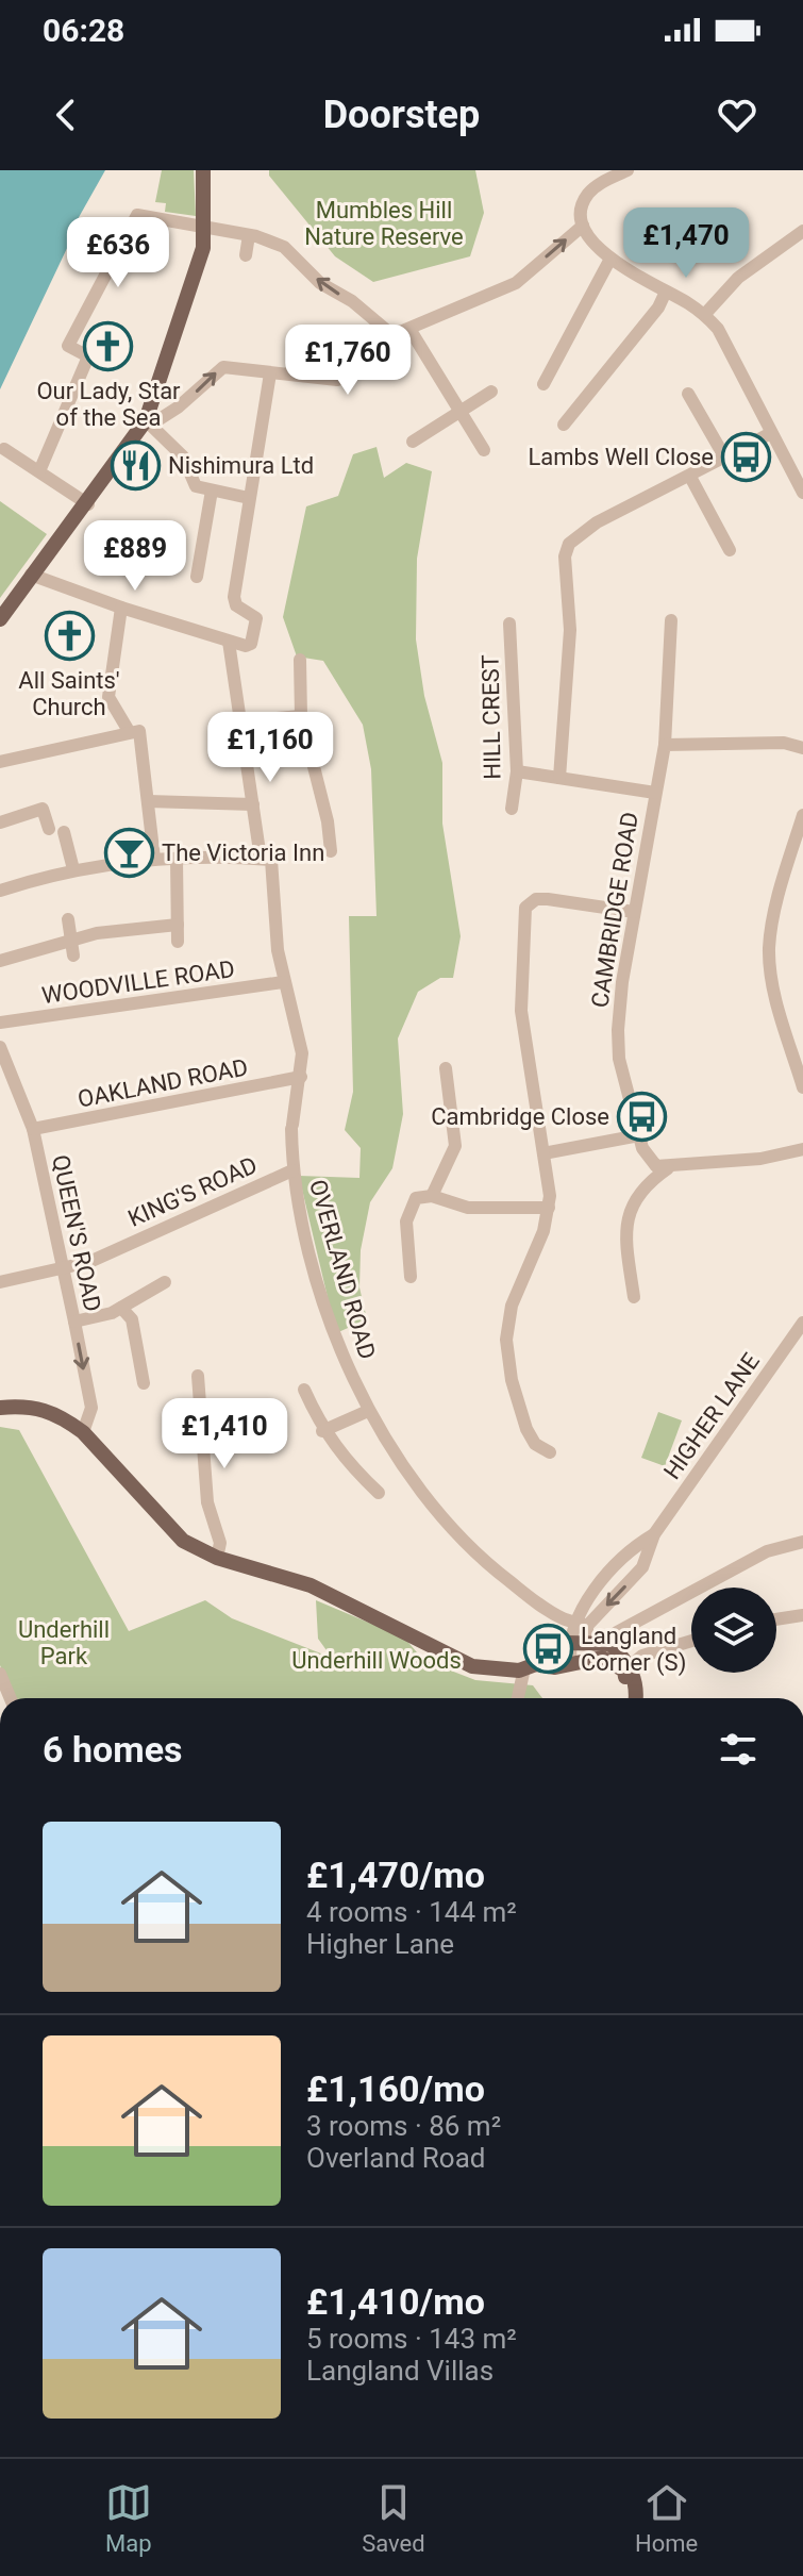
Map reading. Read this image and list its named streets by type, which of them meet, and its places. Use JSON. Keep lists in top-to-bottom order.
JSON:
{
  "streets": {
    "street": [
      "HILL CREST",
      "CAMBRIDGE ROAD",
      "WOODVILLE ROAD",
      "OAKLAND ROAD",
      "KING'S ROAD",
      "QUEEN'S ROAD",
      "OVERLAND ROAD",
      "HIGHER LANE"
    ]
  },
  "crossings": [
    ["WOODVILLE ROAD", "OVERLAND ROAD"],
    ["OAKLAND ROAD", "QUEEN'S ROAD"],
    ["OAKLAND ROAD", "OVERLAND ROAD"],
    ["KING'S ROAD", "QUEEN'S ROAD"],
    ["KING'S ROAD", "OVERLAND ROAD"],
    ["OVERLAND ROAD", "HIGHER LANE"]
  ],
  "parks": ["Mumbles Hill Nature Reserve", "Underhill Park", "Underhill Woods"],
  "places": {
    "church": ["Our Lady, Star of the Sea", "All Saints' Church"],
    "bus stop": ["Lambs Well Close", "Cambridge Close", "Langland Corner (S)"],
    "restaurant": ["Nishimura Ltd"],
    "bar": ["The Victoria Inn"]
  },
  "page": {
    "status": "06:28",
    "header": "Doorstep",
    "price": [
      "£1,470",
      "£636",
      "£1,760",
      "£889",
      "£1,160",
      "£1,410"
    ],
    "heading": "6 homes",
    "list": [
      {
        "name": "£1,470/mo",
        "note": "4 rooms · 144 m² · Higher Lane"
      },
      {
        "name": "£1,160/mo",
        "note": "3 rooms · 86 m² · Overland Road"
      },
      {
        "name": "£1,410/mo",
        "note": "5 rooms · 143 m² · Langland Villas"
      }
    ],
    "tabs": ["Map", "Saved", "Home"]
  }
}
